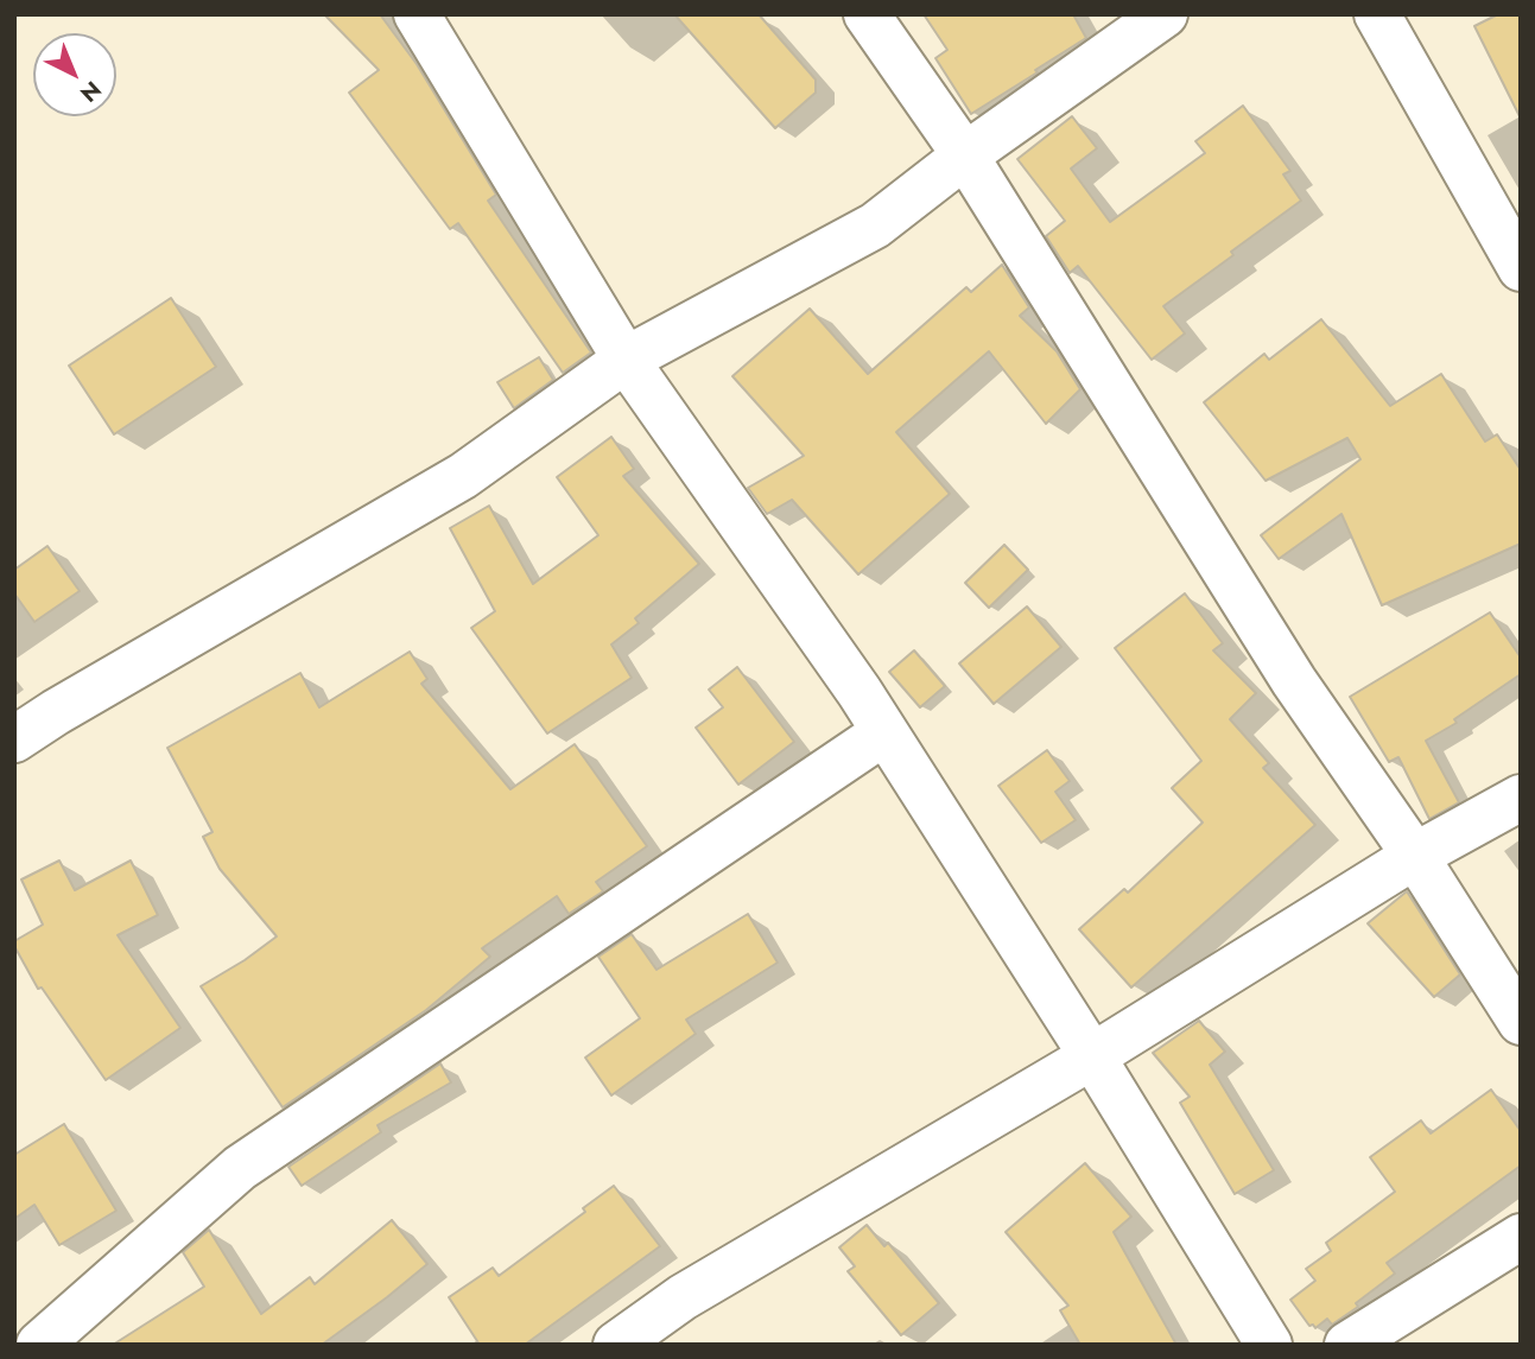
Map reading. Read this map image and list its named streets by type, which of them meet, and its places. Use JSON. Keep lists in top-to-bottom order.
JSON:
{
  "north": "bottom right"
}
